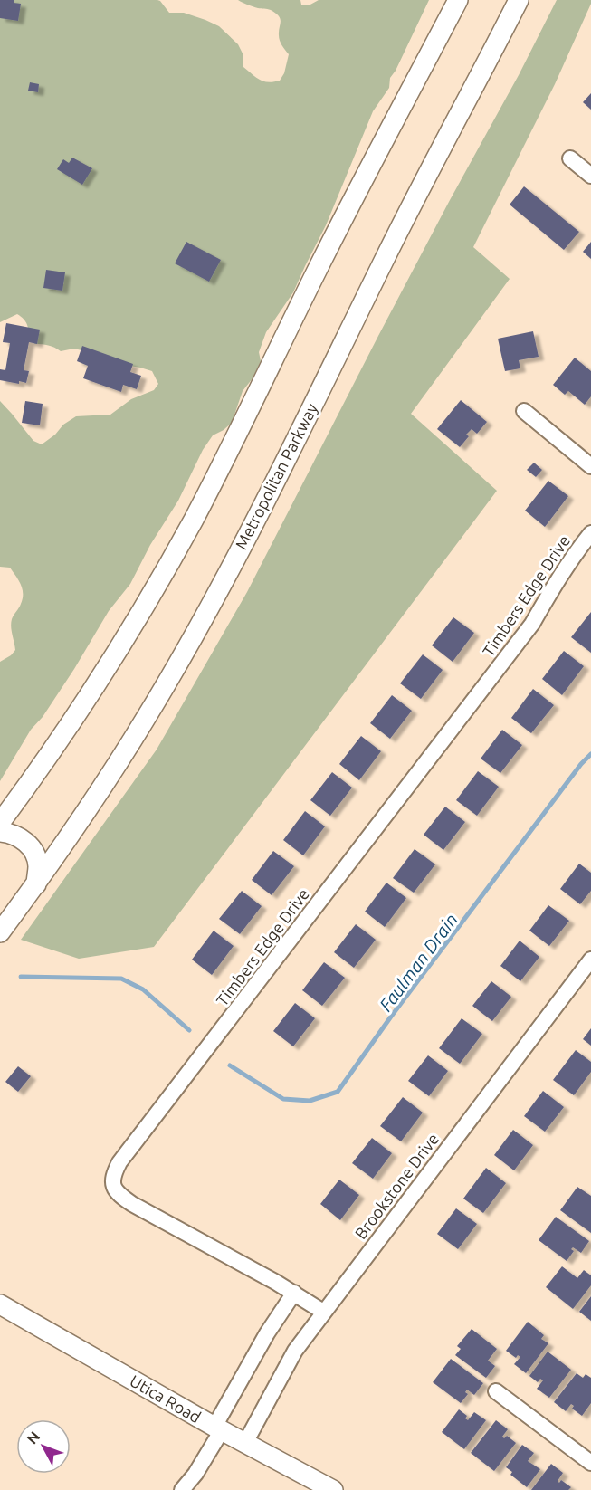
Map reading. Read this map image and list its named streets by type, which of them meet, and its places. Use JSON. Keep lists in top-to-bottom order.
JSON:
{
  "streets": {
    "main road": ["Metropolitan Parkway", "Utica Road"],
    "street": ["Timbers Edge Drive", "Brookstone Drive"]
  },
  "crossings": [
    ["Timbers Edge Drive", "Brookstone Drive"],
    ["Brookstone Drive", "Utica Road"]
  ],
  "water": ["Faulman Drain"],
  "north": "top left"
}
